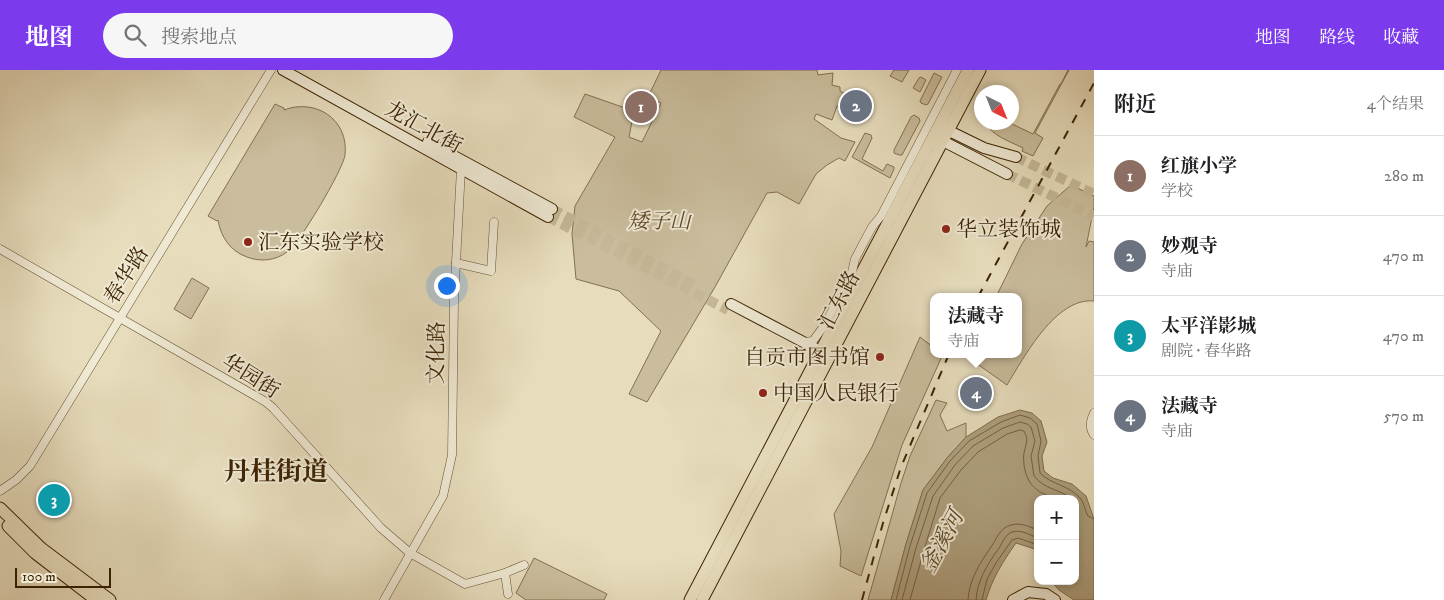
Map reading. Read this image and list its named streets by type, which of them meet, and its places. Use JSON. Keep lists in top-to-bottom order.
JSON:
{
  "streets": {
    "main road": ["龙汇北街", "汇东路"],
    "street": ["春华路", "文化路", "华园街"]
  },
  "crossings": [
    ["龙汇北街", "文化路"],
    ["春华路", "华园街"],
    ["文化路", "华园街"]
  ],
  "districts": ["丹桂街道"],
  "water": ["釜溪河"],
  "parks": ["矮子山"],
  "places": [
    "华立装饰城",
    "汇东实验学校",
    "自贡市图书馆",
    "中国人民银行"
  ],
  "scale_bar": "100 m",
  "north": "bottom right",
  "page": {
    "header": "地图",
    "search": "搜索地点",
    "nav": ["地图", "路线", "收藏"],
    "heading": ["附近", "4个结果"],
    "pins": [
      "2",
      "1",
      "4",
      "3"
    ],
    "list": [
      {
        "mark": "1",
        "name": "红旗小学",
        "note": "学校",
        "value": "280 m"
      },
      {
        "mark": "2",
        "name": "妙观寺",
        "note": "寺庙",
        "value": "470 m"
      },
      {
        "mark": "3",
        "name": "太平洋影城",
        "note": "剧院 · 春华路",
        "value": "470 m"
      },
      {
        "mark": "4",
        "name": "法藏寺",
        "note": "寺庙",
        "value": "570 m"
      }
    ],
    "popup": ["法藏寺", "寺庙"],
    "map_buttons": ["+", "−"],
    "scale": "100 m"
  }
}
